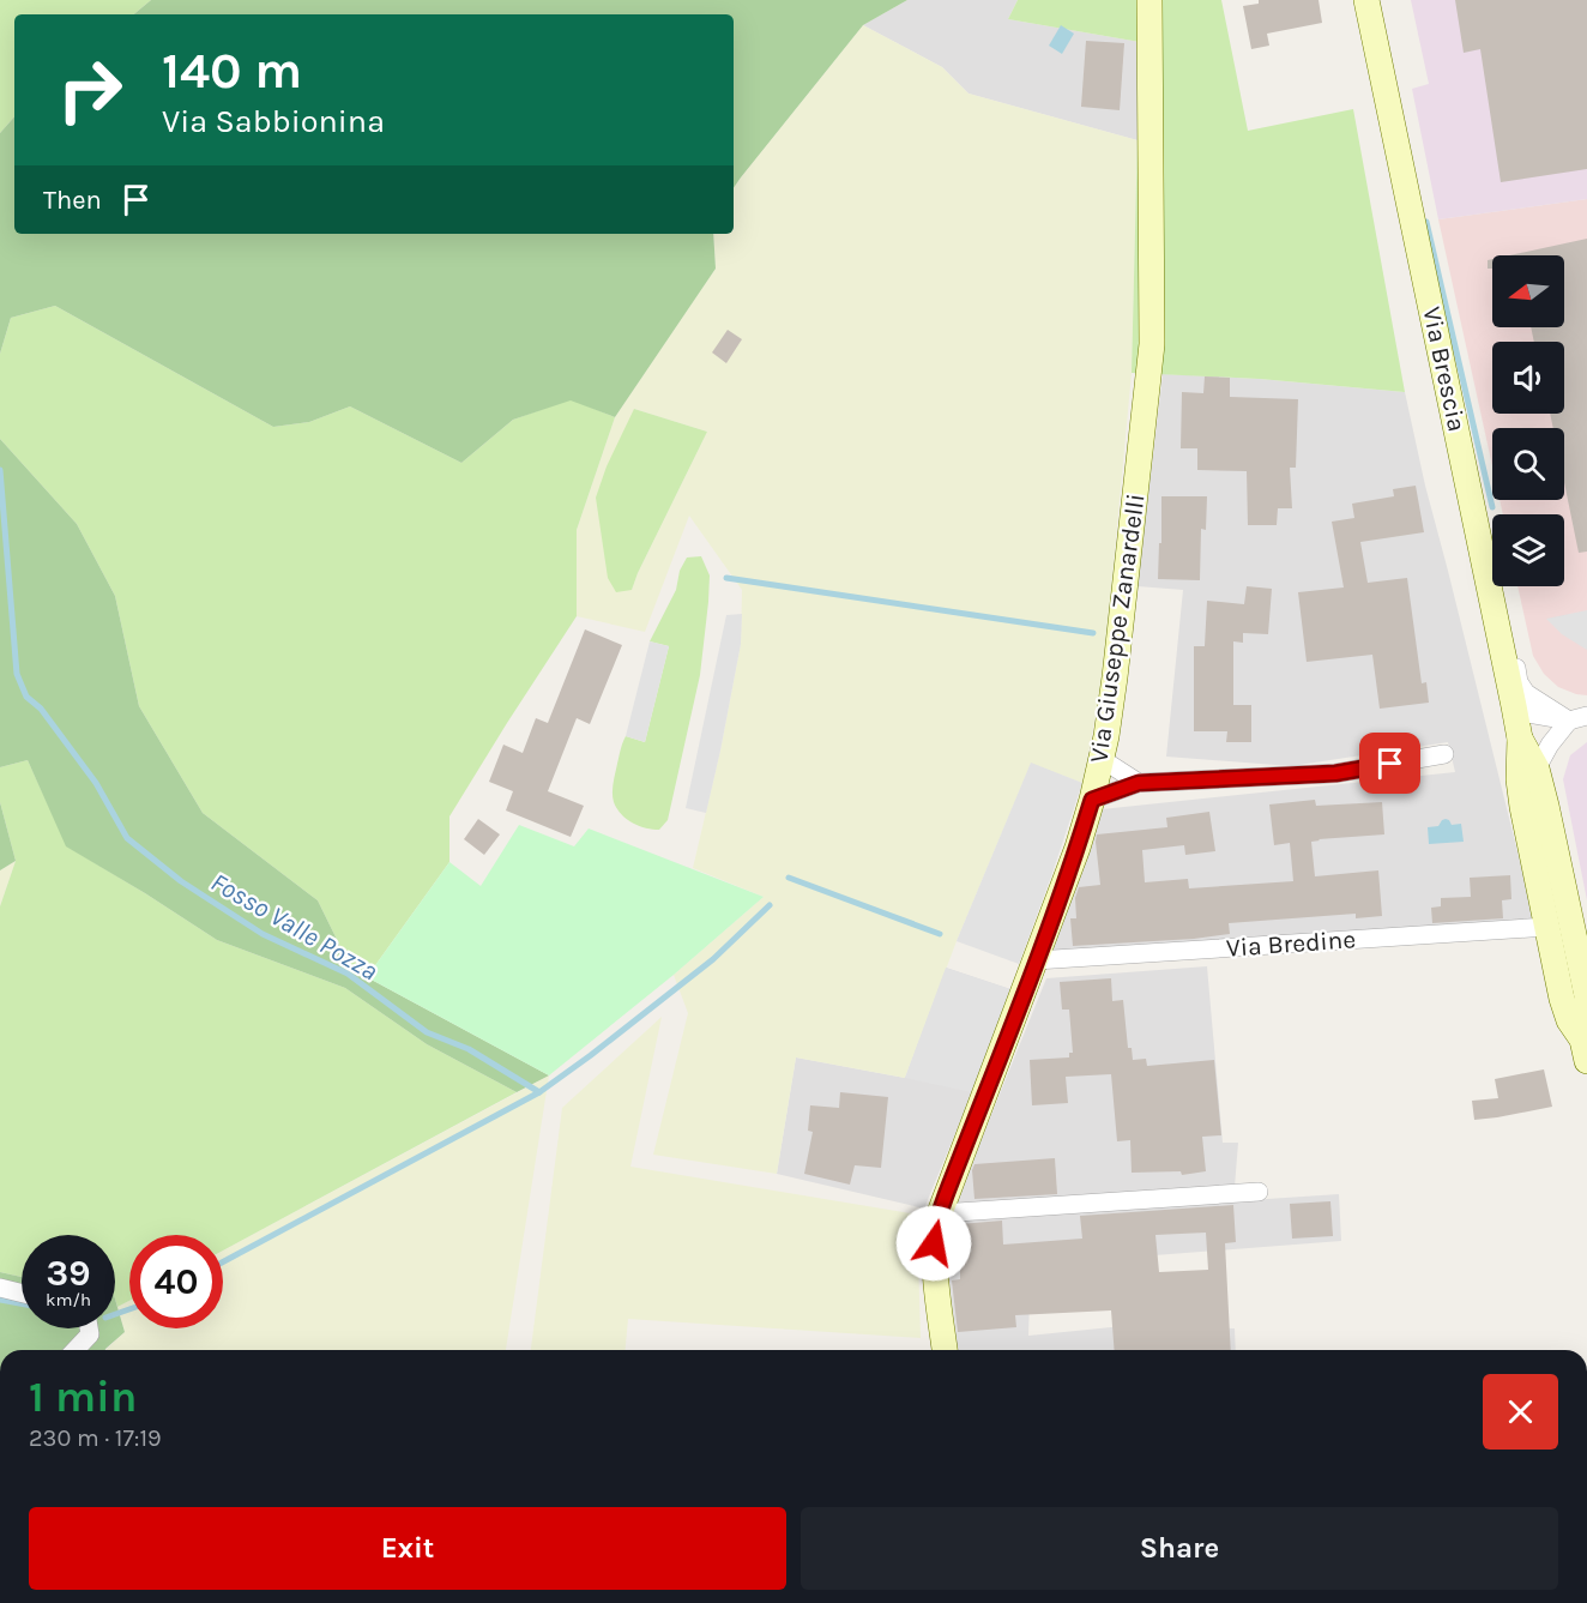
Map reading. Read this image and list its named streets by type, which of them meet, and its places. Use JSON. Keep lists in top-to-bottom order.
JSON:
{
  "streets": {
    "street": ["Via Brescia", "Via Giuseppe Zanardelli", "Via Bredine"]
  },
  "crossings": [
    ["Via Brescia", "Via Bredine"],
    ["Via Giuseppe Zanardelli", "Via Bredine"]
  ],
  "water": ["Fosso Valle Pozza"],
  "north": "left",
  "page": {
    "turn": ["140 m", "Via Sabbionina"],
    "then": "Then",
    "speed": "39 km/h",
    "limit": "40",
    "heading": ["1 min", "230 m · 17:19"],
    "buttons": ["Exit", "Share"]
  }
}
